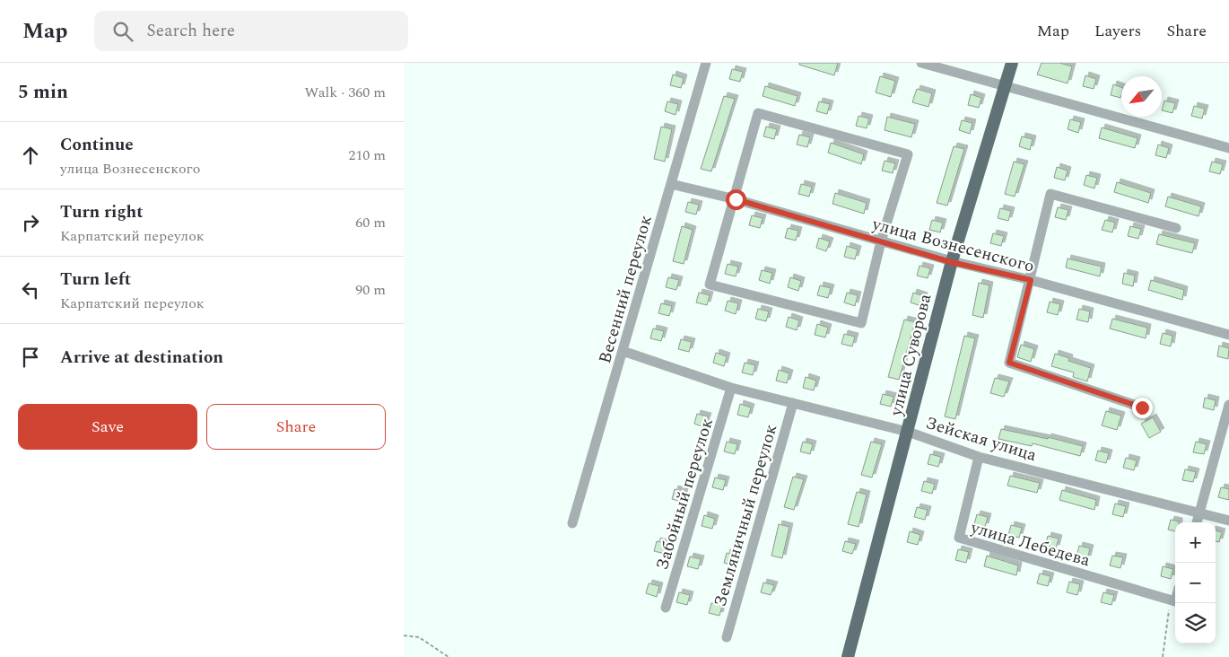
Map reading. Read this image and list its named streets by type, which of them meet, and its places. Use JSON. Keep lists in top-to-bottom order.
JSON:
{
  "streets": {
    "main road": ["улица Суворова"],
    "street": [
      "улица Вознесенского",
      "Весенний переулок",
      "Зейская улица",
      "Забойный переулок",
      "Земляничный переулок",
      "улица Лебедева"
    ]
  },
  "crossings": [
    ["улица Вознесенского", "Весенний переулок"],
    ["улица Вознесенского", "улица Суворова"],
    ["Весенний переулок", "Зейская улица"],
    ["улица Суворова", "Зейская улица"],
    ["Зейская улица", "Забойный переулок"],
    ["Зейская улица", "Земляничный переулок"],
    ["Зейская улица", "улица Лебедева"]
  ],
  "north": "bottom left",
  "page": {
    "header": "Map",
    "search": "Search here",
    "nav": ["Map", "Layers", "Share"],
    "heading": ["5 min", "Walk · 360 m"],
    "list": [
      ["Continue", "улица Вознесенского", "210 m"],
      ["Turn right", "Карпатский переулок", "60 m"],
      ["Turn left", "Карпатский переулок", "90 m"],
      "Arrive at destination"
    ],
    "buttons": ["Save", "Share"],
    "map_buttons": ["+", "−"]
  }
}
